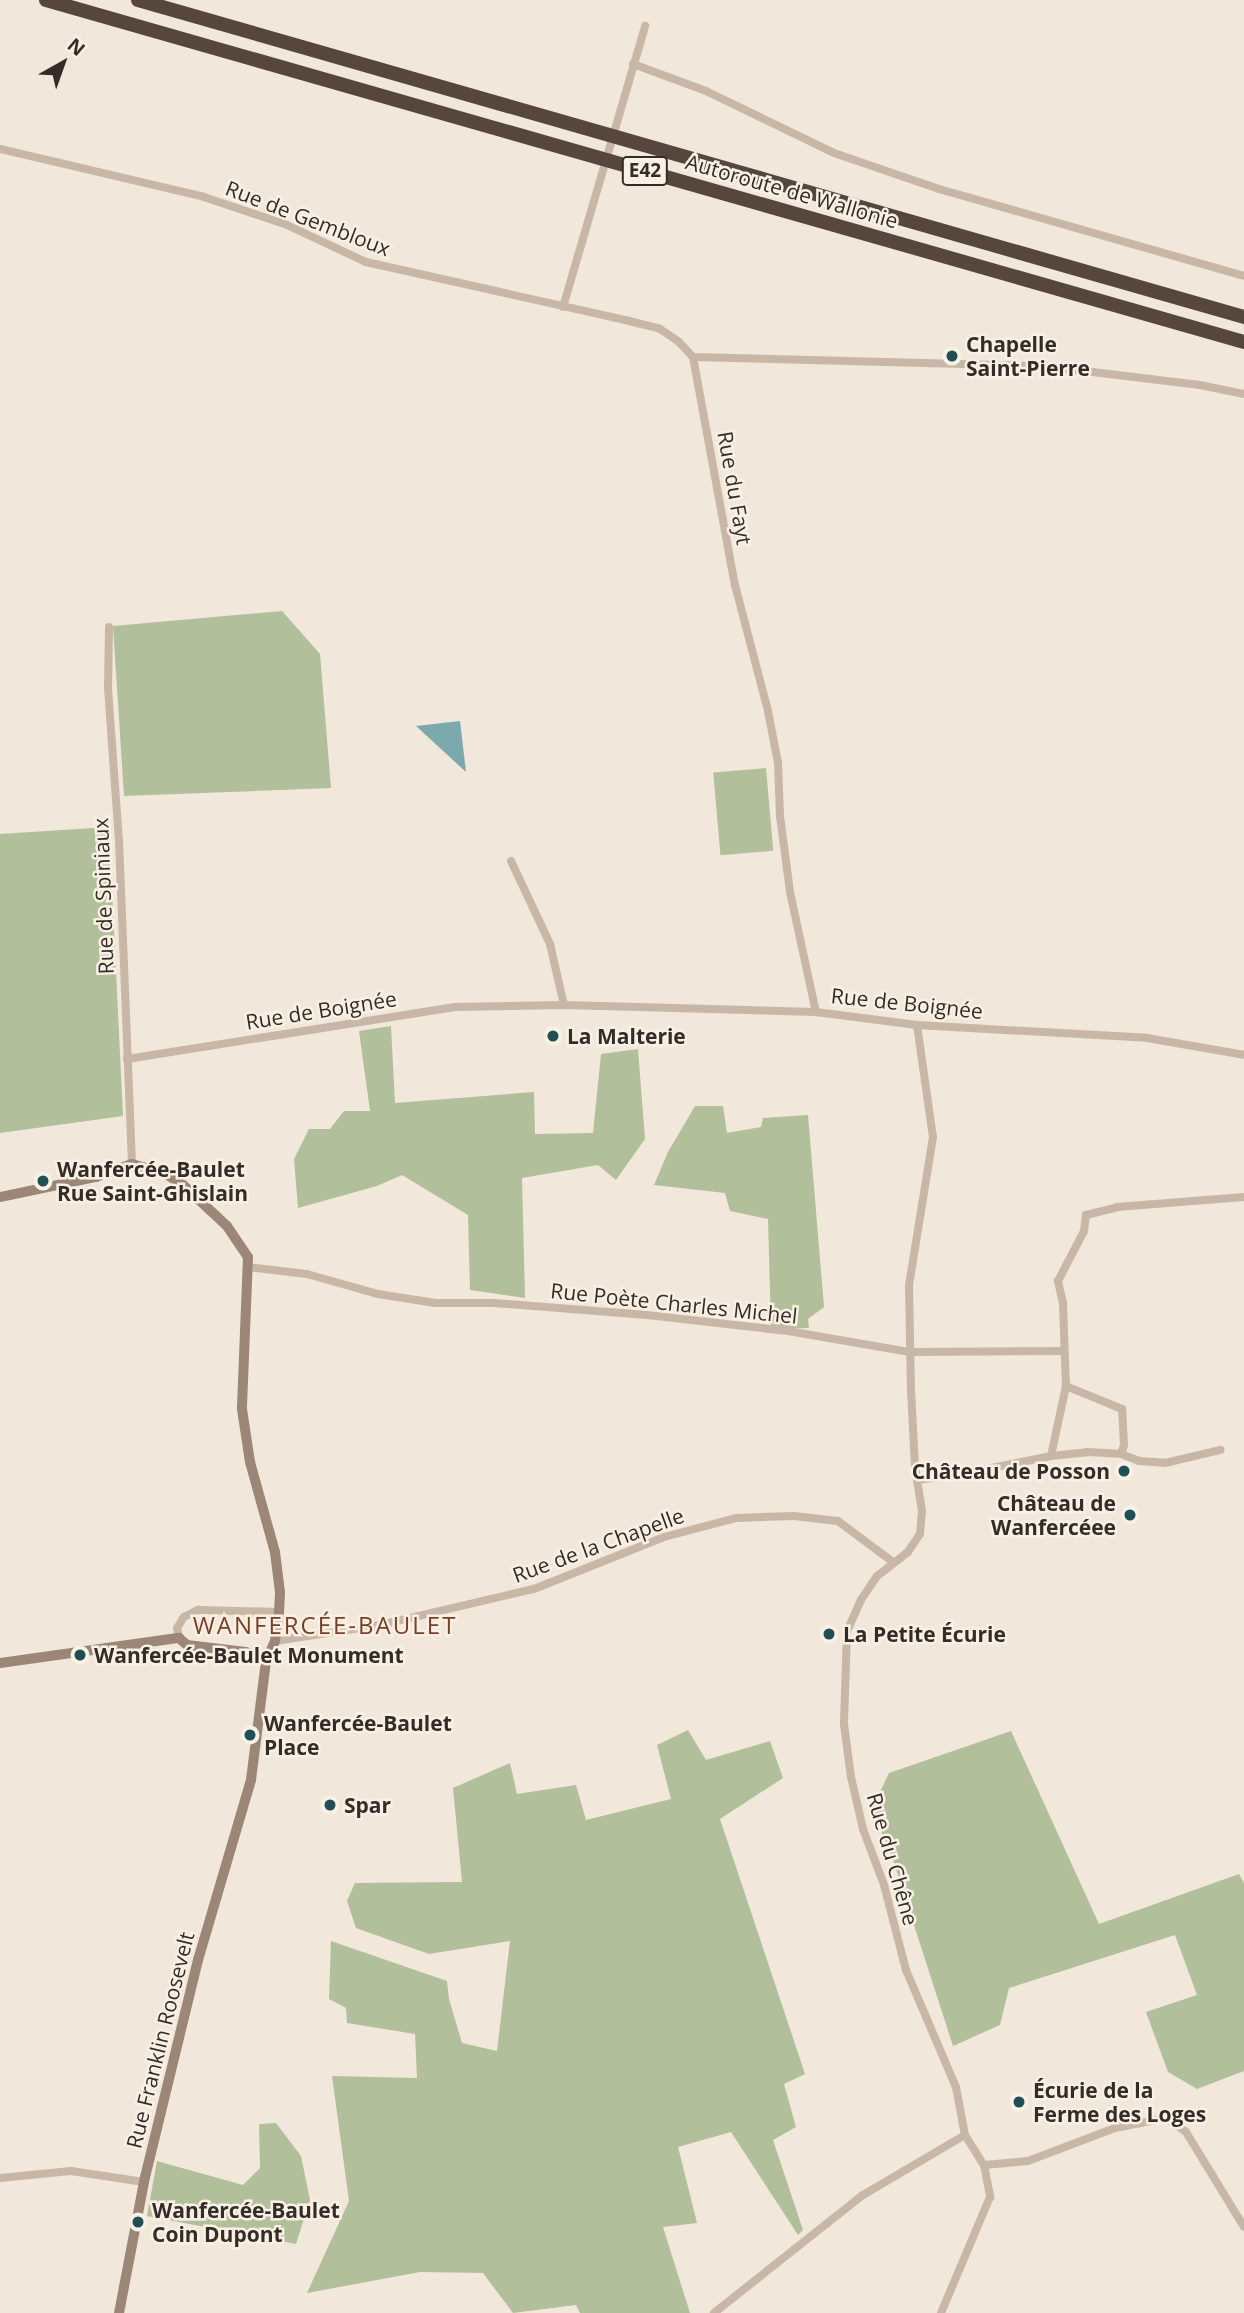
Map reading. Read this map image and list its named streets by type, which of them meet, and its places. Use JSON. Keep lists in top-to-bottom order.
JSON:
{
  "streets": {
    "highway": ["E42", "Autoroute de Wallonie"],
    "main road": ["Rue Franklin Roosevelt"],
    "street": [
      "Rue de Gembloux",
      "Rue du Fayt",
      "Rue de Spiniaux",
      "Rue de Boignée",
      "Rue Poète Charles Michel",
      "Rue de la Chapelle",
      "Rue du Chêne"
    ]
  },
  "crossings": [
    ["Rue du Fayt", "Rue de Boignée"],
    ["Rue de Spiniaux", "Rue de Boignée"],
    ["Rue Poète Charles Michel", "Rue Franklin Roosevelt"],
    ["Rue de la Chapelle", "Rue du Chêne"],
    ["Rue de la Chapelle", "Rue Franklin Roosevelt"]
  ],
  "districts": ["WANFERCÉE-BAULET"],
  "places": [
    "Chapelle Saint-Pierre",
    "La Malterie",
    "Wanfercée-Baulet Rue Saint-Ghislain",
    "Château de Posson",
    "Château de Wanfercéee",
    "La Petite Écurie",
    "Wanfercée-Baulet Monument",
    "Wanfercée-Baulet Place",
    "Spar",
    "Écurie de la Ferme des Loges",
    "Wanfercée-Baulet Coin Dupont"
  ],
  "north": "top right"
}
